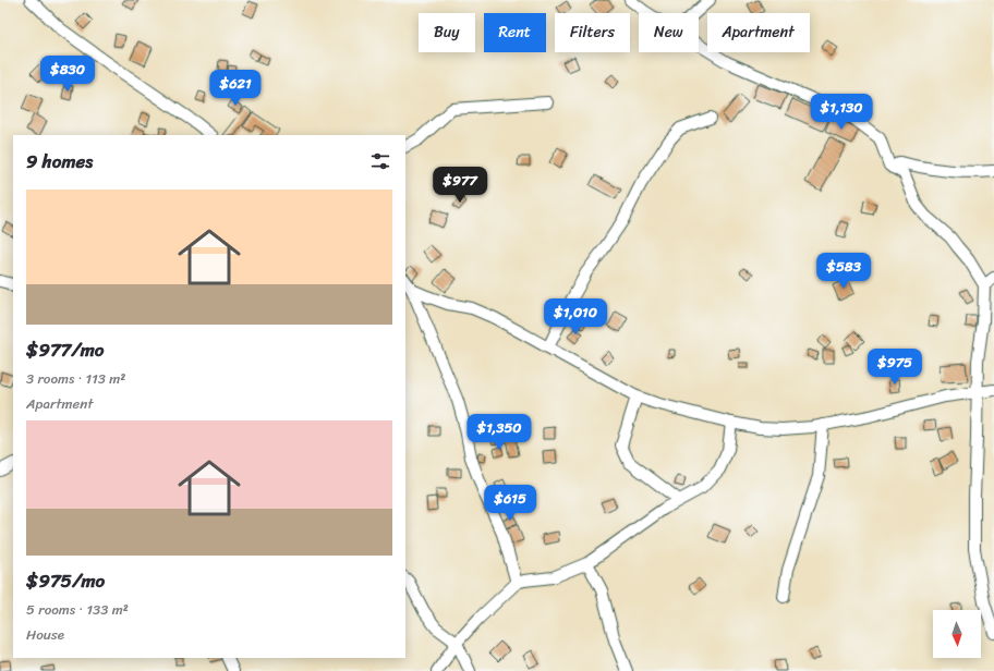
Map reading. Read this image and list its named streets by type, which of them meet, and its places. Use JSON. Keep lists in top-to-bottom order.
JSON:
{
  "north": "bottom",
  "page": {
    "chip": [
      "Buy",
      "Rent",
      "Filters",
      "New",
      "Apartment"
    ],
    "price": [
      "$830",
      "$621",
      "$1,130",
      "$977",
      "$583",
      "$1,010",
      "$975",
      "$1,350",
      "$615"
    ],
    "heading": "9 homes",
    "list": [
      {
        "name": "$977/mo",
        "note": "3 rooms · 113 m² · Apartment"
      },
      {
        "name": "$975/mo",
        "note": "5 rooms · 133 m² · House"
      }
    ]
  }
}
